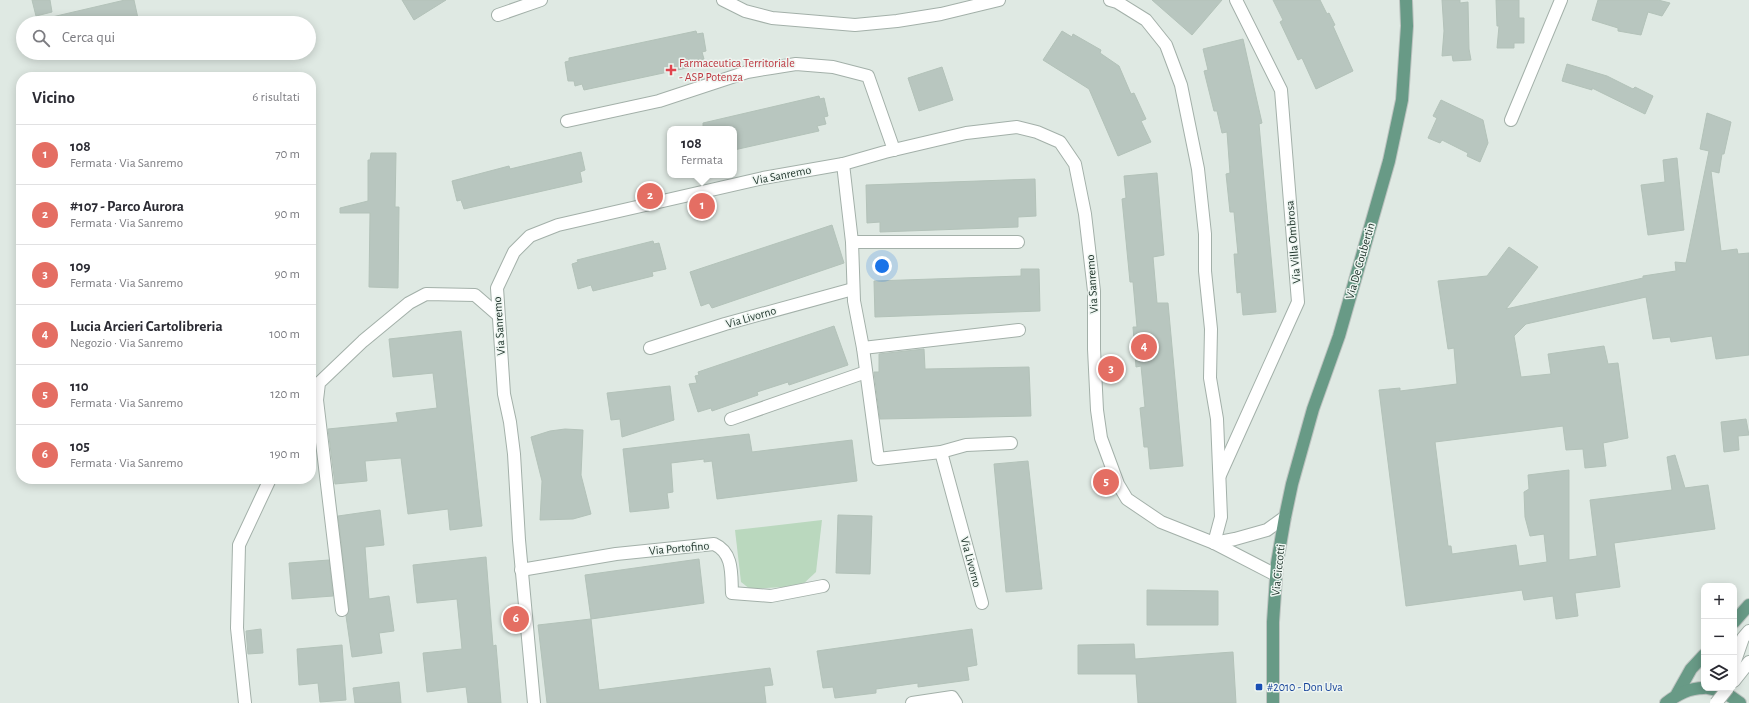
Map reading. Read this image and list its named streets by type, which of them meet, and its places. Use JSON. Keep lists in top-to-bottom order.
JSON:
{
  "streets": {
    "main road": ["Via De Coubertin", "Via Ciccotti"],
    "street": [
      "Via Sanremo",
      "Via Villa Ombrosa",
      "Via Livorno",
      "Via Portofino"
    ]
  },
  "crossings": [
    ["Via Sanremo", "Via Portofino"],
    ["Via Sanremo", "Via Ciccotti"],
    ["Via De Coubertin", "Via Ciccotti"]
  ],
  "places": {
    "health": ["Farmaceutica Territoriale - ASP Potenza"],
    "transit": ["#2010 - Don Uva"]
  },
  "page": {
    "search": "Cerca qui",
    "heading": ["Vicino", "6 risultati"],
    "list": [
      {
        "mark": "1",
        "name": "108",
        "note": "Fermata · Via Sanremo",
        "value": "70 m"
      },
      {
        "mark": "2",
        "name": "#107 - Parco Aurora",
        "note": "Fermata · Via Sanremo",
        "value": "90 m"
      },
      {
        "mark": "3",
        "name": "109",
        "note": "Fermata · Via Sanremo",
        "value": "90 m"
      },
      {
        "mark": "4",
        "name": "Lucia Arcieri Cartolibreria",
        "note": "Negozio · Via Sanremo",
        "value": "100 m"
      },
      {
        "mark": "5",
        "name": "110",
        "note": "Fermata · Via Sanremo",
        "value": "120 m"
      },
      {
        "mark": "6",
        "name": "105",
        "note": "Fermata · Via Sanremo",
        "value": "190 m"
      }
    ],
    "popup": ["108", "Fermata"],
    "pins": [
      "2",
      "1",
      "4",
      "3",
      "5",
      "6"
    ],
    "map_buttons": ["+", "−"]
  }
}
